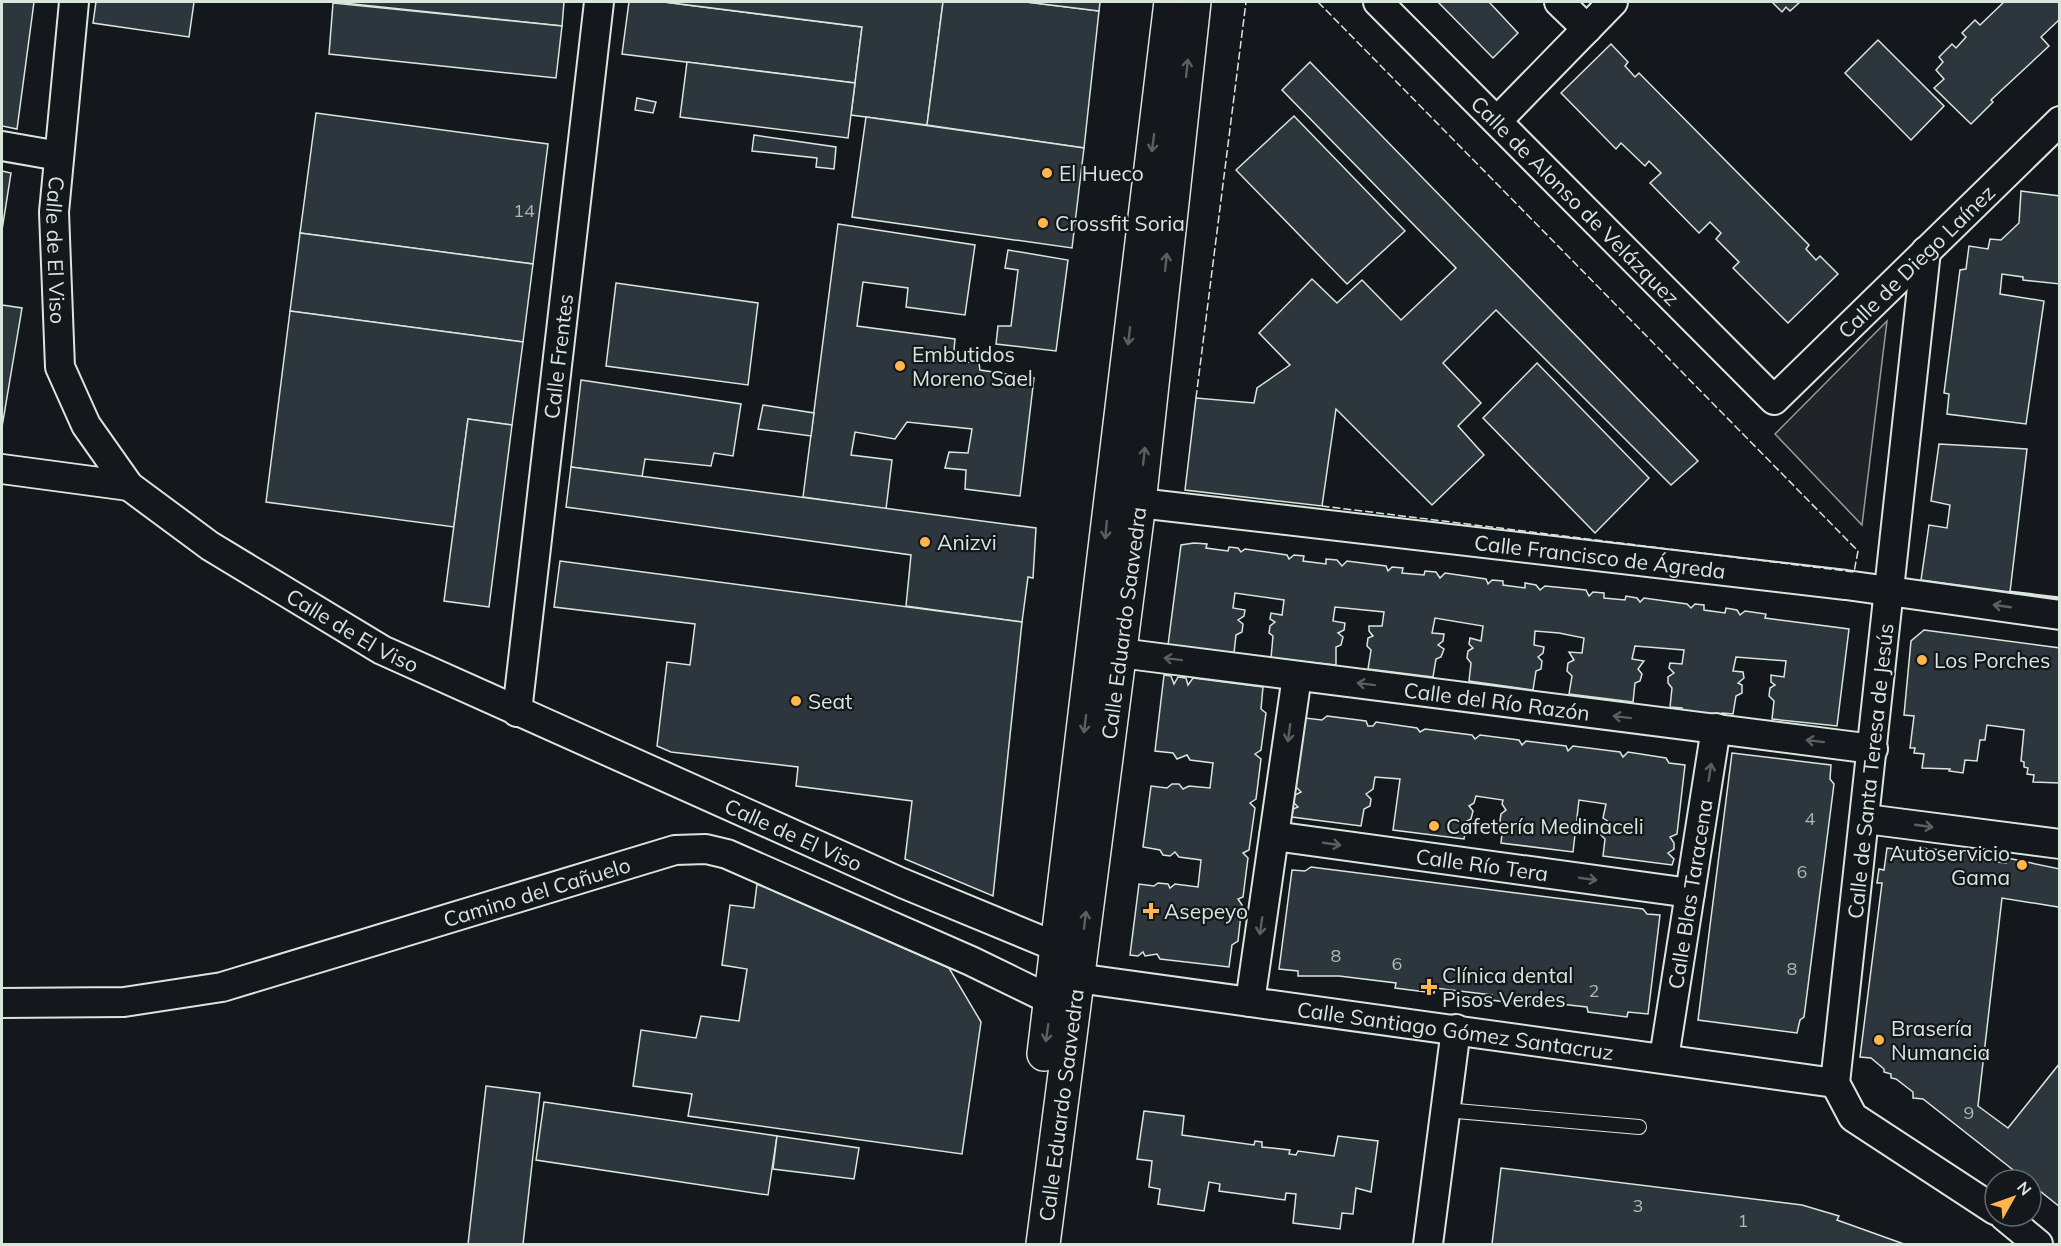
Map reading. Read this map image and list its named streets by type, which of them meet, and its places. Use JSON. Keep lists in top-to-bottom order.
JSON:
{
  "streets": {
    "main road": ["Calle Eduardo Saavedra"],
    "street": [
      "Calle de Alonso de Velázquez",
      "Calle de El Viso",
      "Calle de Diego Laínez",
      "Calle Frentes",
      "Calle Francisco de Ágreda",
      "Calle del Río Razón",
      "Calle de Santa Teresa de Jesús",
      "Calle Río Tera",
      "Camino del Cañuelo",
      "Calle Blas Taracena",
      "Calle Santiago Gómez Santacruz"
    ]
  },
  "crossings": [
    ["Calle de Alonso de Velázquez", "Calle de Diego Laínez"],
    ["Calle de El Viso", "Calle Frentes"],
    ["Calle de El Viso", "Calle Eduardo Saavedra"],
    ["Calle de Diego Laínez", "Calle de Santa Teresa de Jesús"],
    ["Calle Francisco de Ágreda", "Calle Eduardo Saavedra"],
    ["Calle Francisco de Ágreda", "Calle de Santa Teresa de Jesús"],
    ["Calle Eduardo Saavedra", "Calle del Río Razón"],
    ["Calle Eduardo Saavedra", "Camino del Cañuelo"],
    ["Calle Eduardo Saavedra", "Calle Santiago Gómez Santacruz"],
    ["Calle del Río Razón", "Calle de Santa Teresa de Jesús"],
    ["Calle del Río Razón", "Calle Blas Taracena"],
    ["Calle de Santa Teresa de Jesús", "Calle Santiago Gómez Santacruz"],
    ["Calle Río Tera", "Calle Blas Taracena"],
    ["Calle Blas Taracena", "Calle Santiago Gómez Santacruz"]
  ],
  "one_way": ["Calle del Río Razón", "Calle Río Tera", "Calle Blas Taracena"],
  "places": {
    "other": [
      "El Hueco",
      "Crossfit Soria",
      "Embutidos Moreno Sael",
      "Anizvi",
      "Los Porches",
      "Seat",
      "Cafetería Medinaceli",
      "Autoservicio Gama",
      "Brasería Numancia"
    ],
    "health": ["Asepeyo", "Clínica dental Pisos Verdes"]
  },
  "house_numbers": [
    "14",
    "4",
    "6",
    "8",
    "6",
    "8",
    "2",
    "9",
    "3",
    "1"
  ],
  "north": "top right"
}
